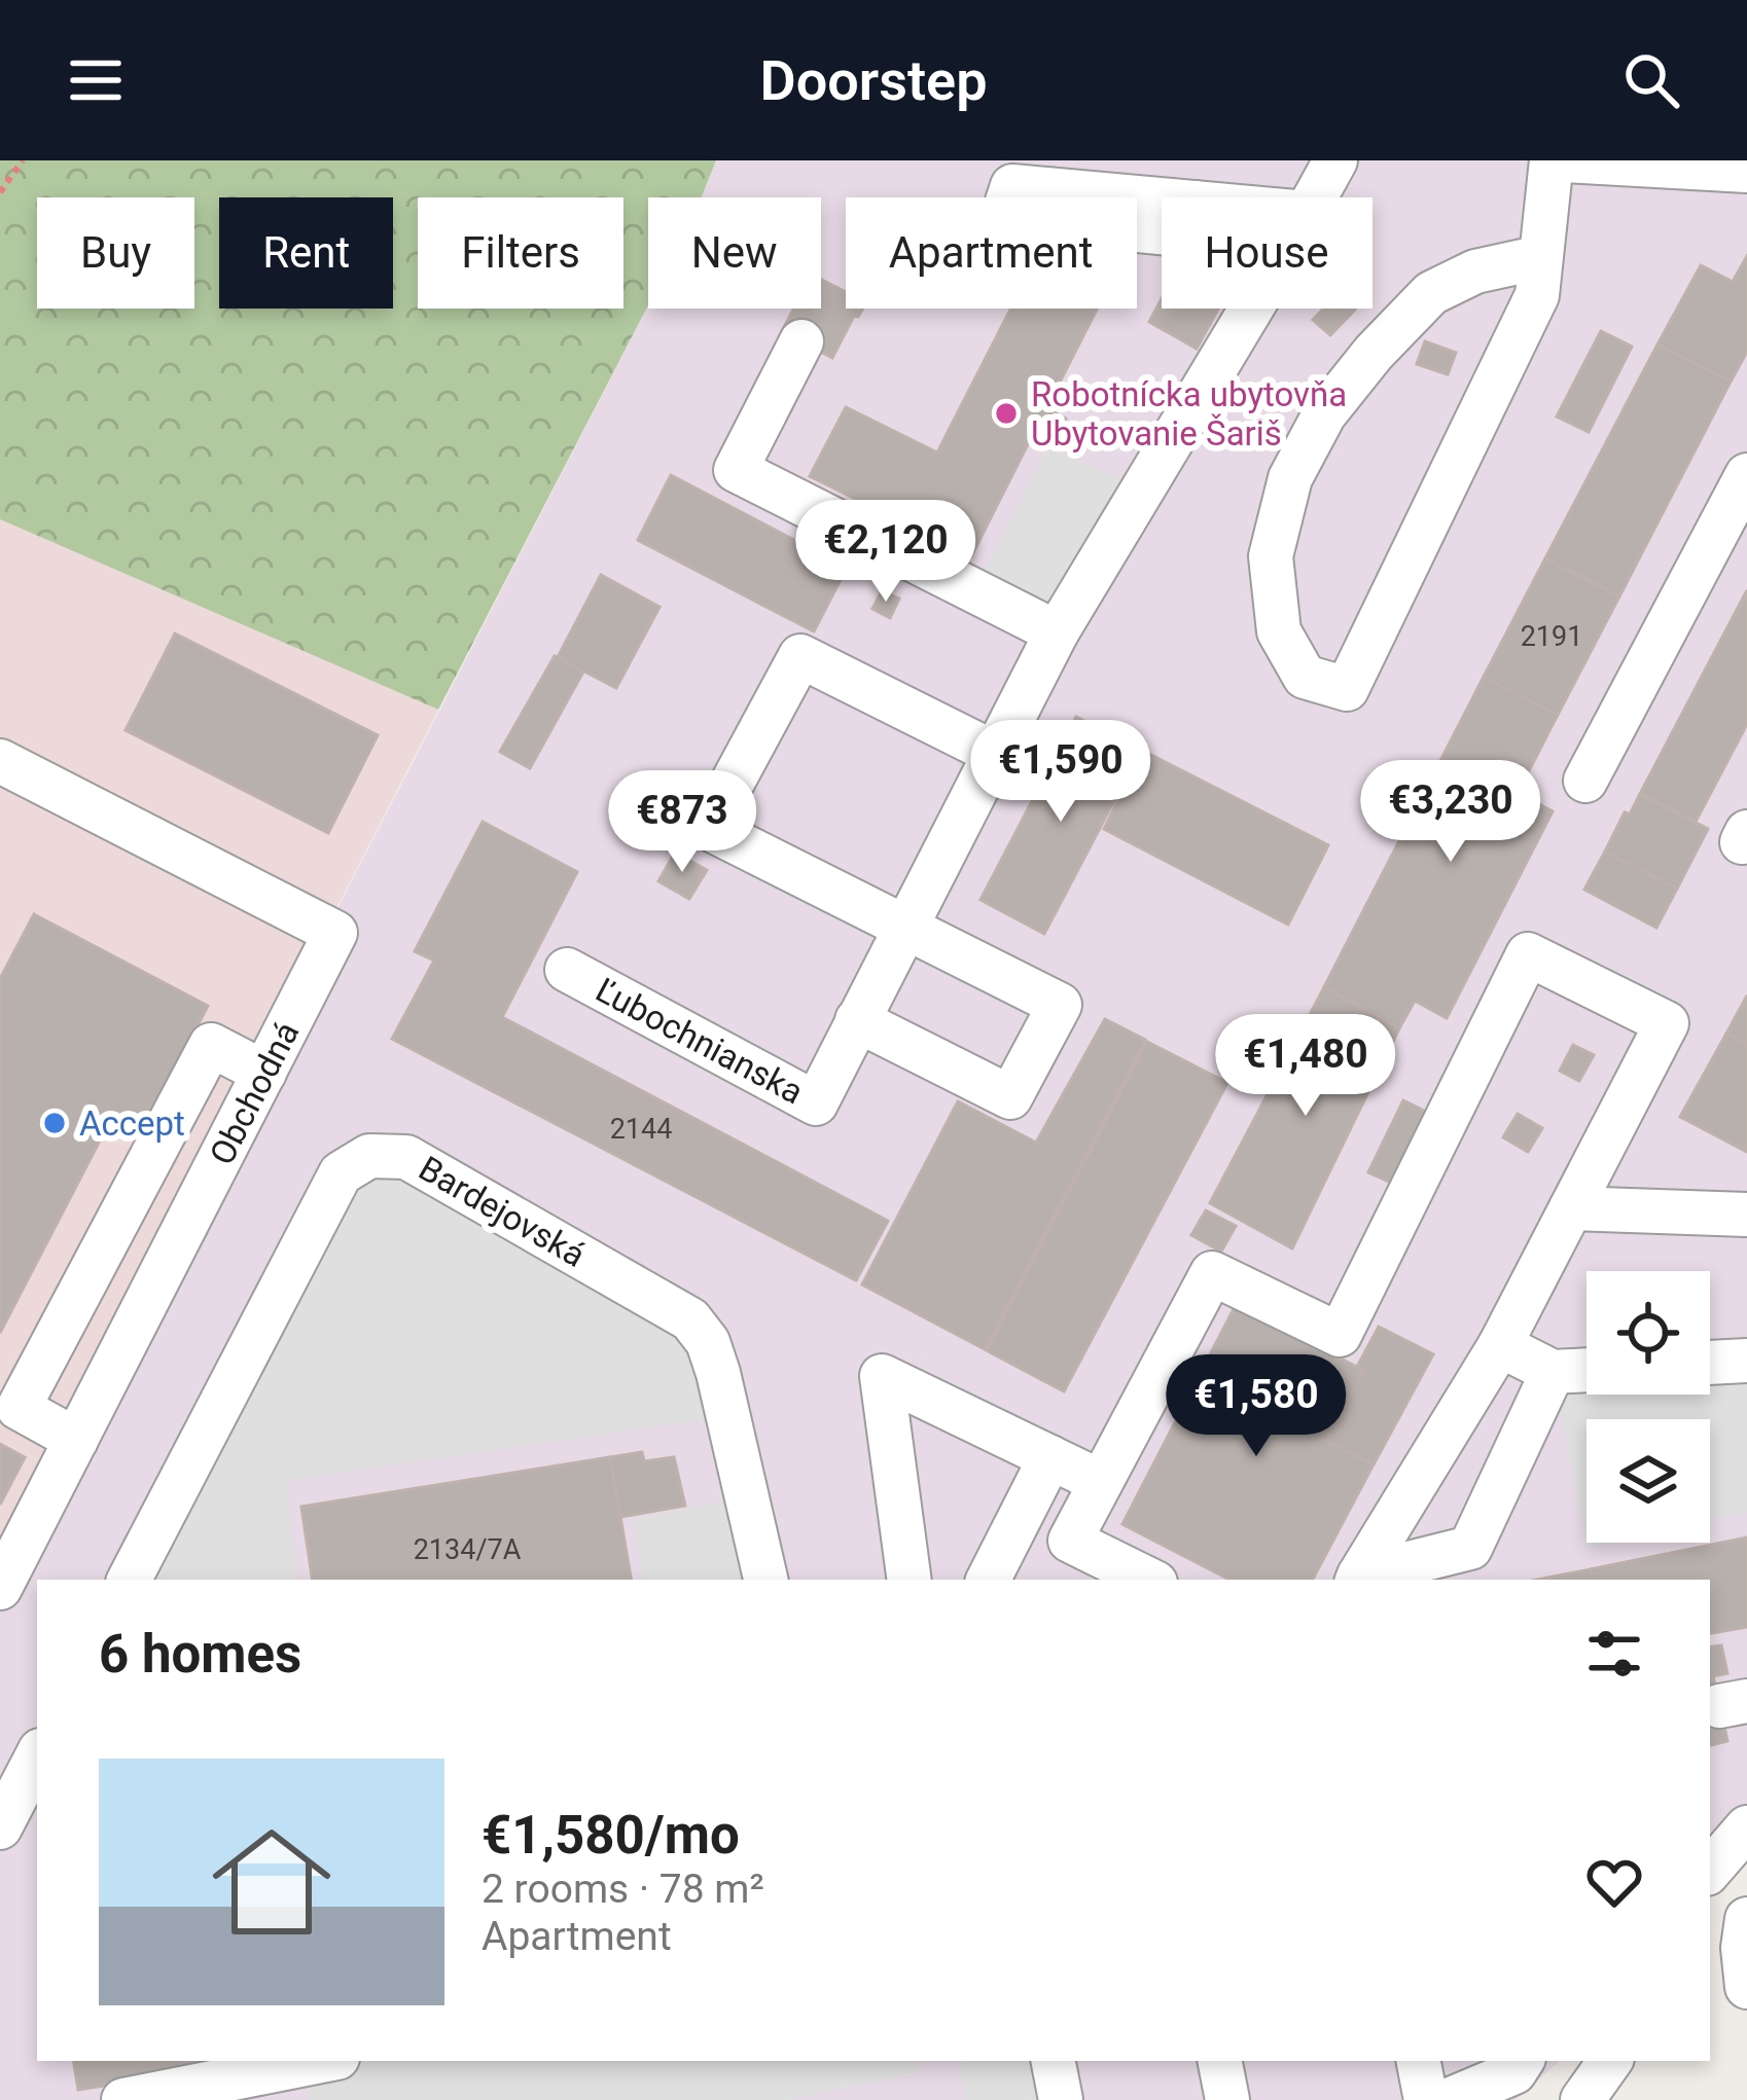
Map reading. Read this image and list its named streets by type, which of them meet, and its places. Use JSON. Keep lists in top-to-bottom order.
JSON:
{
  "streets": {
    "lane": ["Ľubochnianska", "Obchodná", "Bardejovská"]
  },
  "places": ["Robotnícka ubytovňa Ubytovanie Šariš", "Accept"],
  "house_numbers": ["2191", "2144", "2134/7A"],
  "page": {
    "header": "Doorstep",
    "chip": [
      "Buy",
      "Rent",
      "Filters",
      "New",
      "Apartment",
      "House"
    ],
    "price": [
      "€2,120",
      "€1,590",
      "€3,230",
      "€873",
      "€1,480",
      "€1,580"
    ],
    "heading": "6 homes",
    "list": [
      {
        "name": "€1,580/mo",
        "note": "2 rooms · 78 m² · Apartment"
      }
    ]
  }
}
